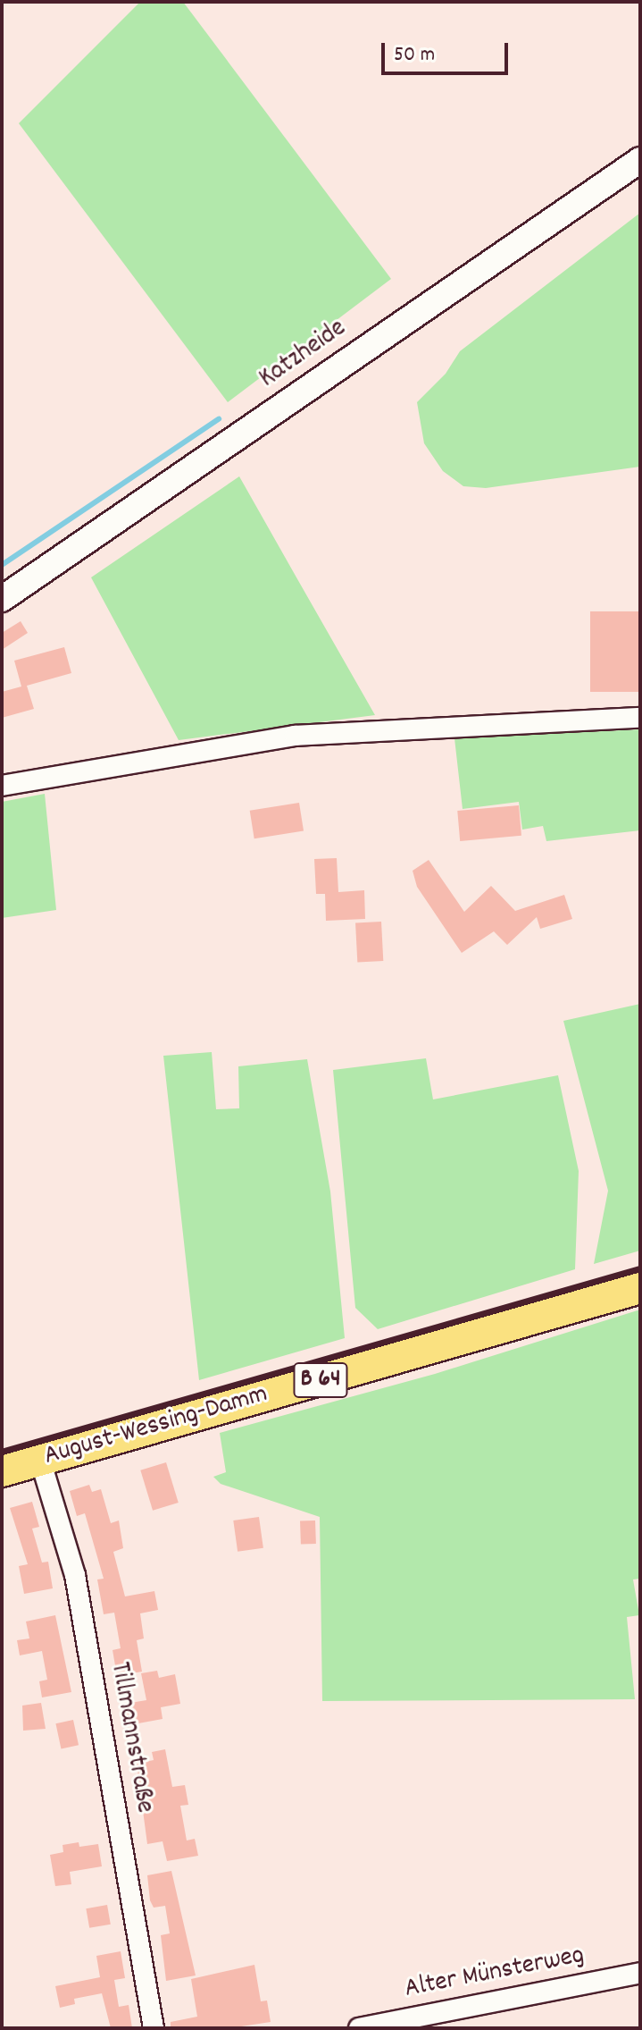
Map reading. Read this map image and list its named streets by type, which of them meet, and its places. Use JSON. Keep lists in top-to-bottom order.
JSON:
{
  "streets": {
    "main road": ["B 64", "August-Wessing-Damm"],
    "street": ["Katzheide", "Tillmannstraße", "Alter Münsterweg"]
  },
  "crossings": [
    ["August-Wessing-Damm", "Tillmannstraße"]
  ],
  "scale_bar": "50 m"
}
